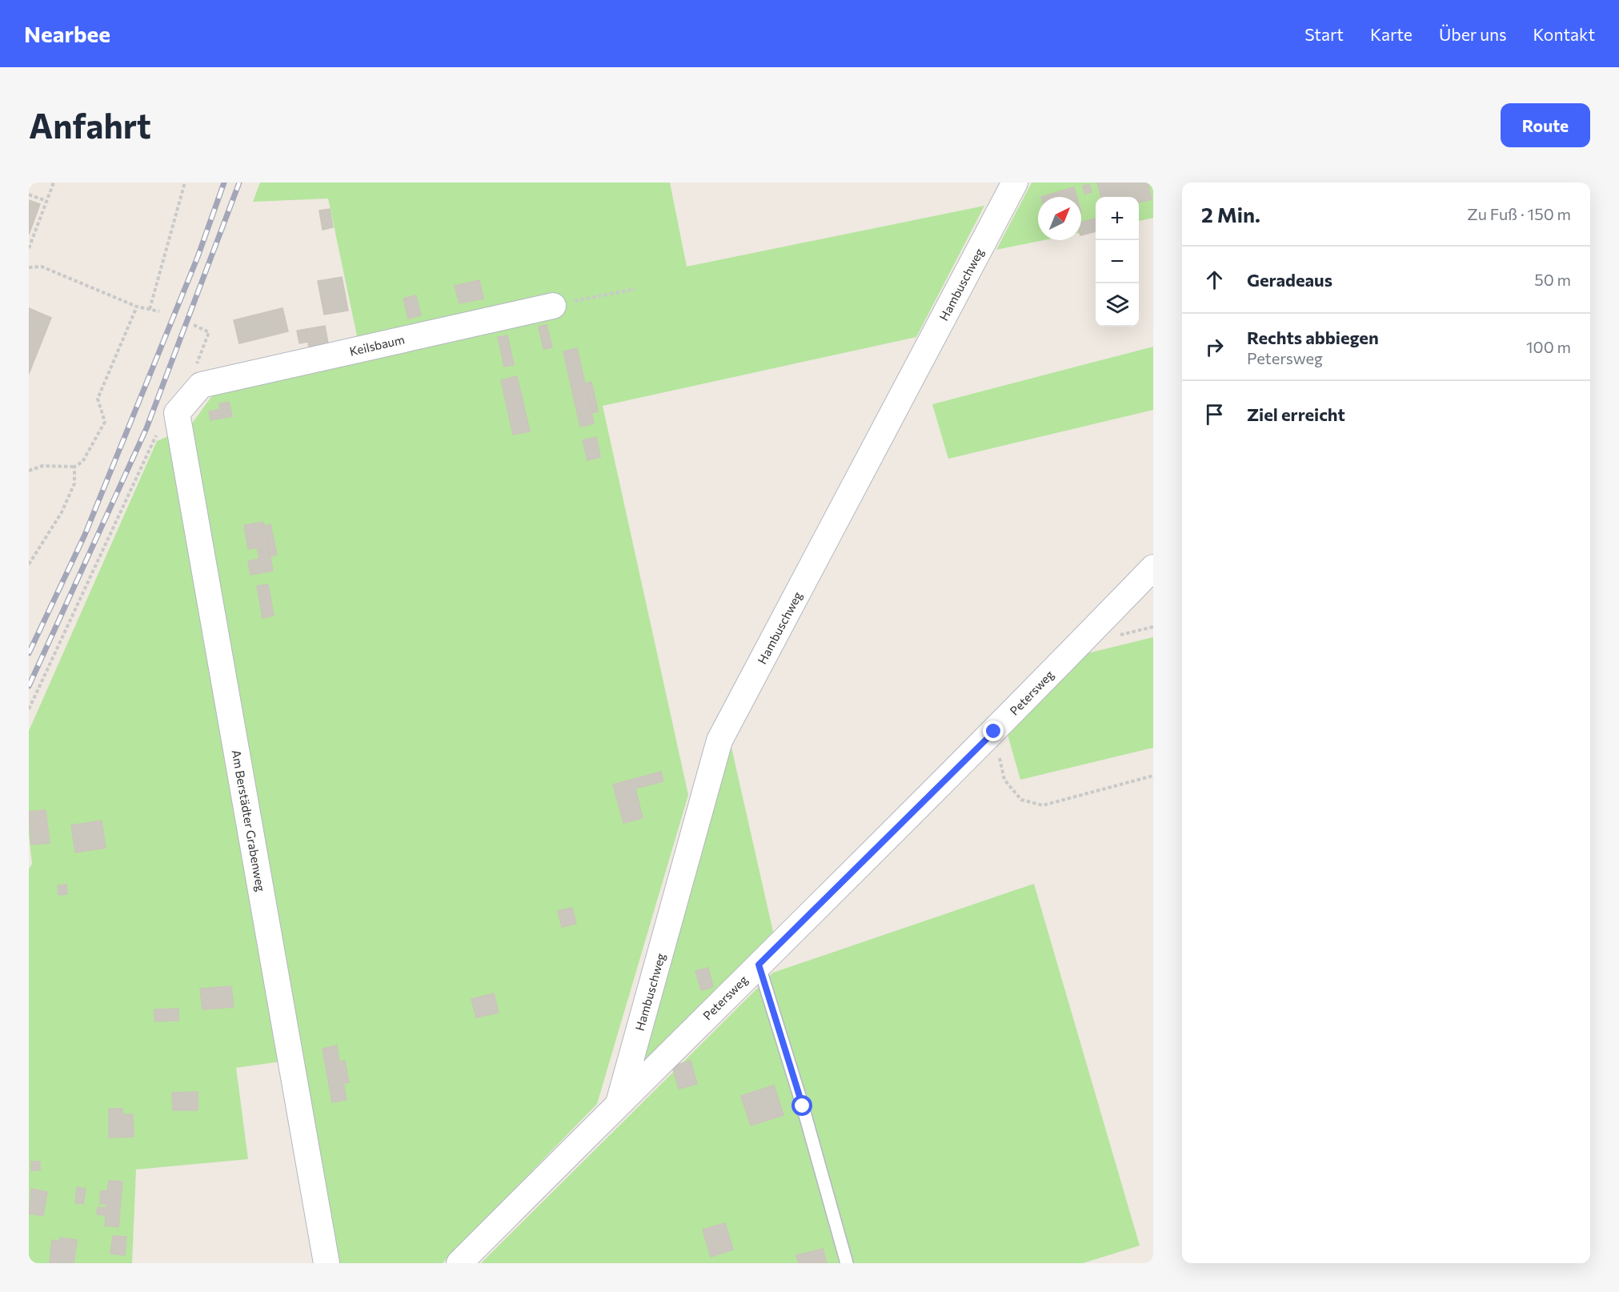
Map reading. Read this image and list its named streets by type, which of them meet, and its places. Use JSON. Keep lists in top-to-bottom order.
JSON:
{
  "streets": {
    "street": [
      "Hambuschweg",
      "Keilsbaum",
      "Petersweg",
      "Am Berstädter Grabenweg"
    ]
  },
  "crossings": [
    ["Hambuschweg", "Petersweg"],
    ["Keilsbaum", "Am Berstädter Grabenweg"]
  ],
  "north": "top right",
  "page": {
    "header": "Nearbee",
    "nav": [
      "Start",
      "Karte",
      "Über uns",
      "Kontakt"
    ],
    "buttons": "Route",
    "title": "Anfahrt",
    "heading": ["2 Min.", "Zu Fuß · 150 m"],
    "map_buttons": ["+", "−"],
    "list": [
      ["Geradeaus", "50 m"],
      ["Rechts abbiegen", "Petersweg", "100 m"],
      "Ziel erreicht"
    ]
  }
}
